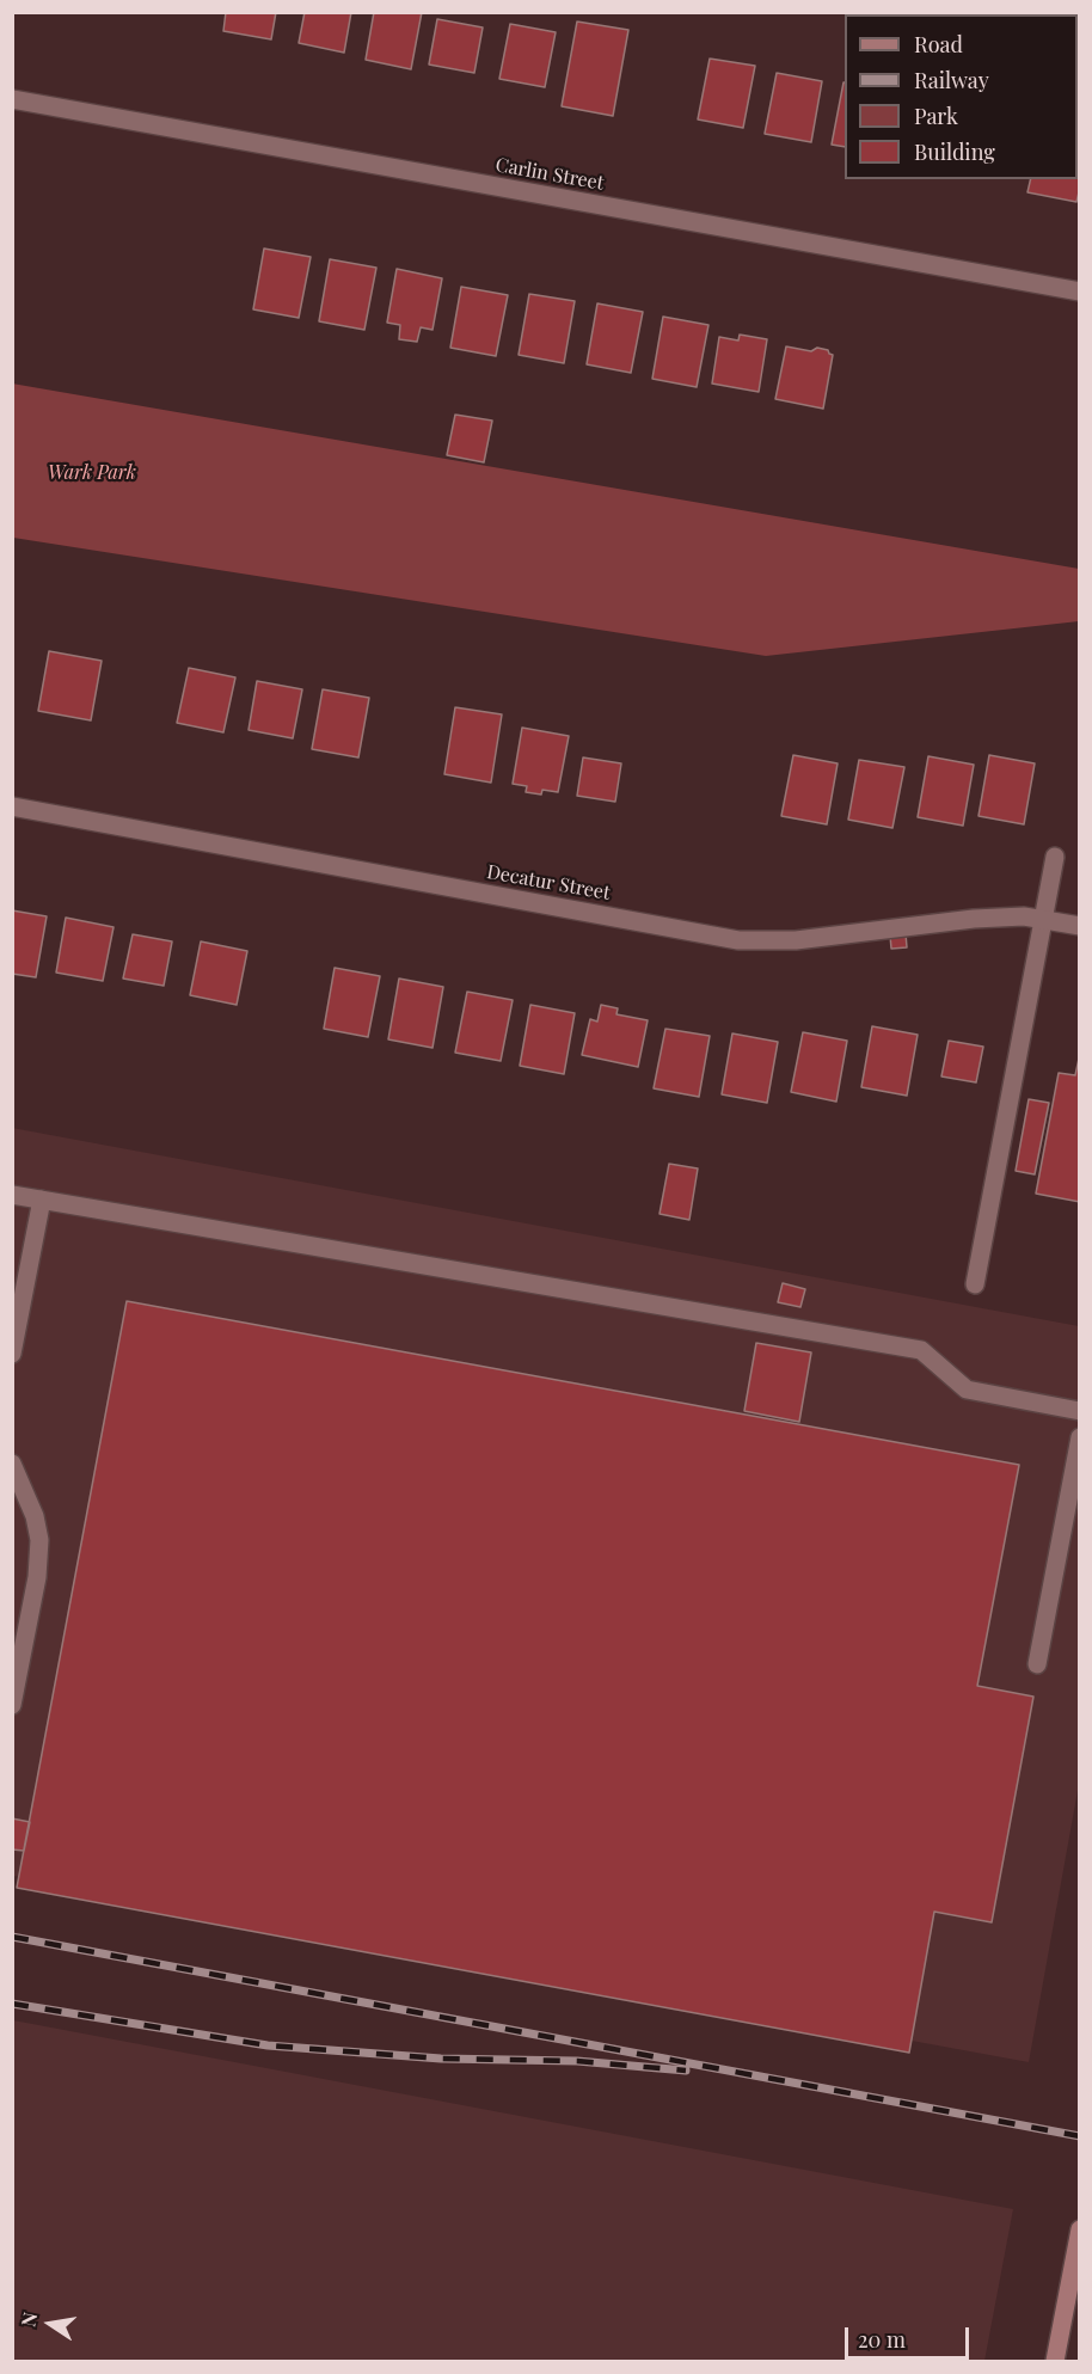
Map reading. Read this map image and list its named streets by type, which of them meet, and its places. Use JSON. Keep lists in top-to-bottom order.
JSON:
{
  "streets": {
    "street": ["Carlin Street", "Decatur Street"]
  },
  "parks": ["Wark Park"],
  "legend": [
    "Road",
    "Railway",
    "Park",
    "Building"
  ],
  "scale_bar": "20 m",
  "north": "left"
}
